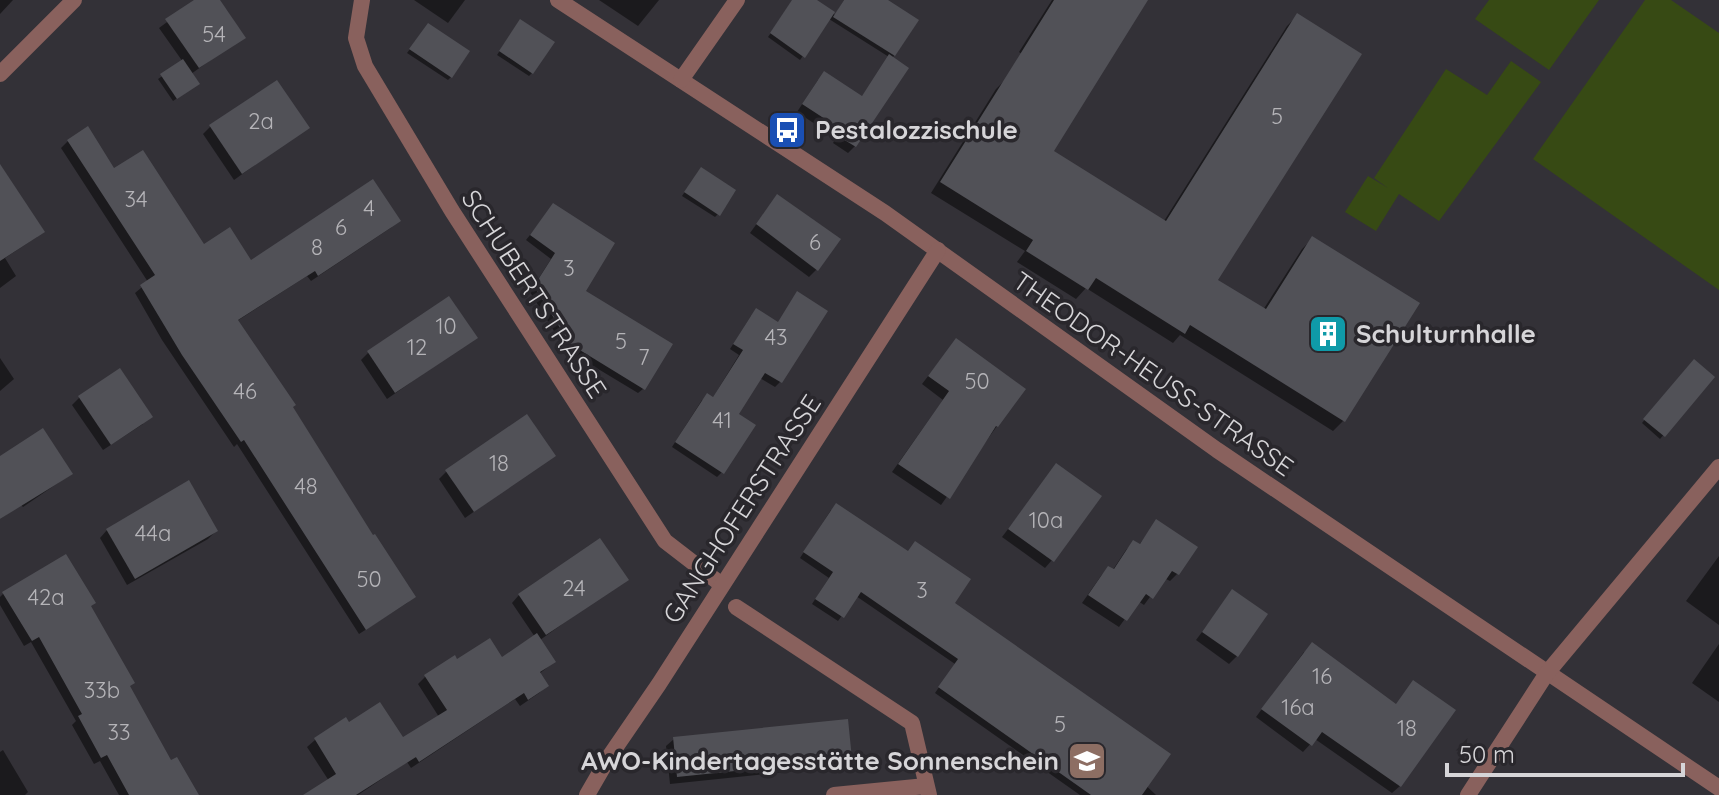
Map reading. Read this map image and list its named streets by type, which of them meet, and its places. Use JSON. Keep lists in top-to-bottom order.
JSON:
{
  "streets": {
    "street": ["SCHUBERTSTRASSE", "THEODOR-HEUSS-STRASSE", "GANGHOFERSTRASSE"]
  },
  "crossings": [
    ["SCHUBERTSTRASSE", "GANGHOFERSTRASSE"],
    ["THEODOR-HEUSS-STRASSE", "GANGHOFERSTRASSE"]
  ],
  "places": {
    "bus stop": ["Pestalozzischule"],
    "building": ["Schulturnhalle"],
    "school or university": ["AWO-Kindertagesstätte Sonnenschein"]
  },
  "house_numbers": [
    "54",
    "5",
    "2a",
    "34",
    "4",
    "6",
    "6",
    "8",
    "3",
    "10",
    "43",
    "5",
    "12",
    "7",
    "50",
    "46",
    "41",
    "18",
    "48",
    "10a",
    "44a",
    "50",
    "24",
    "3",
    "42a",
    "16",
    "33b",
    "16a",
    "5",
    "18",
    "33"
  ],
  "scale_bar": "50 m"
}
